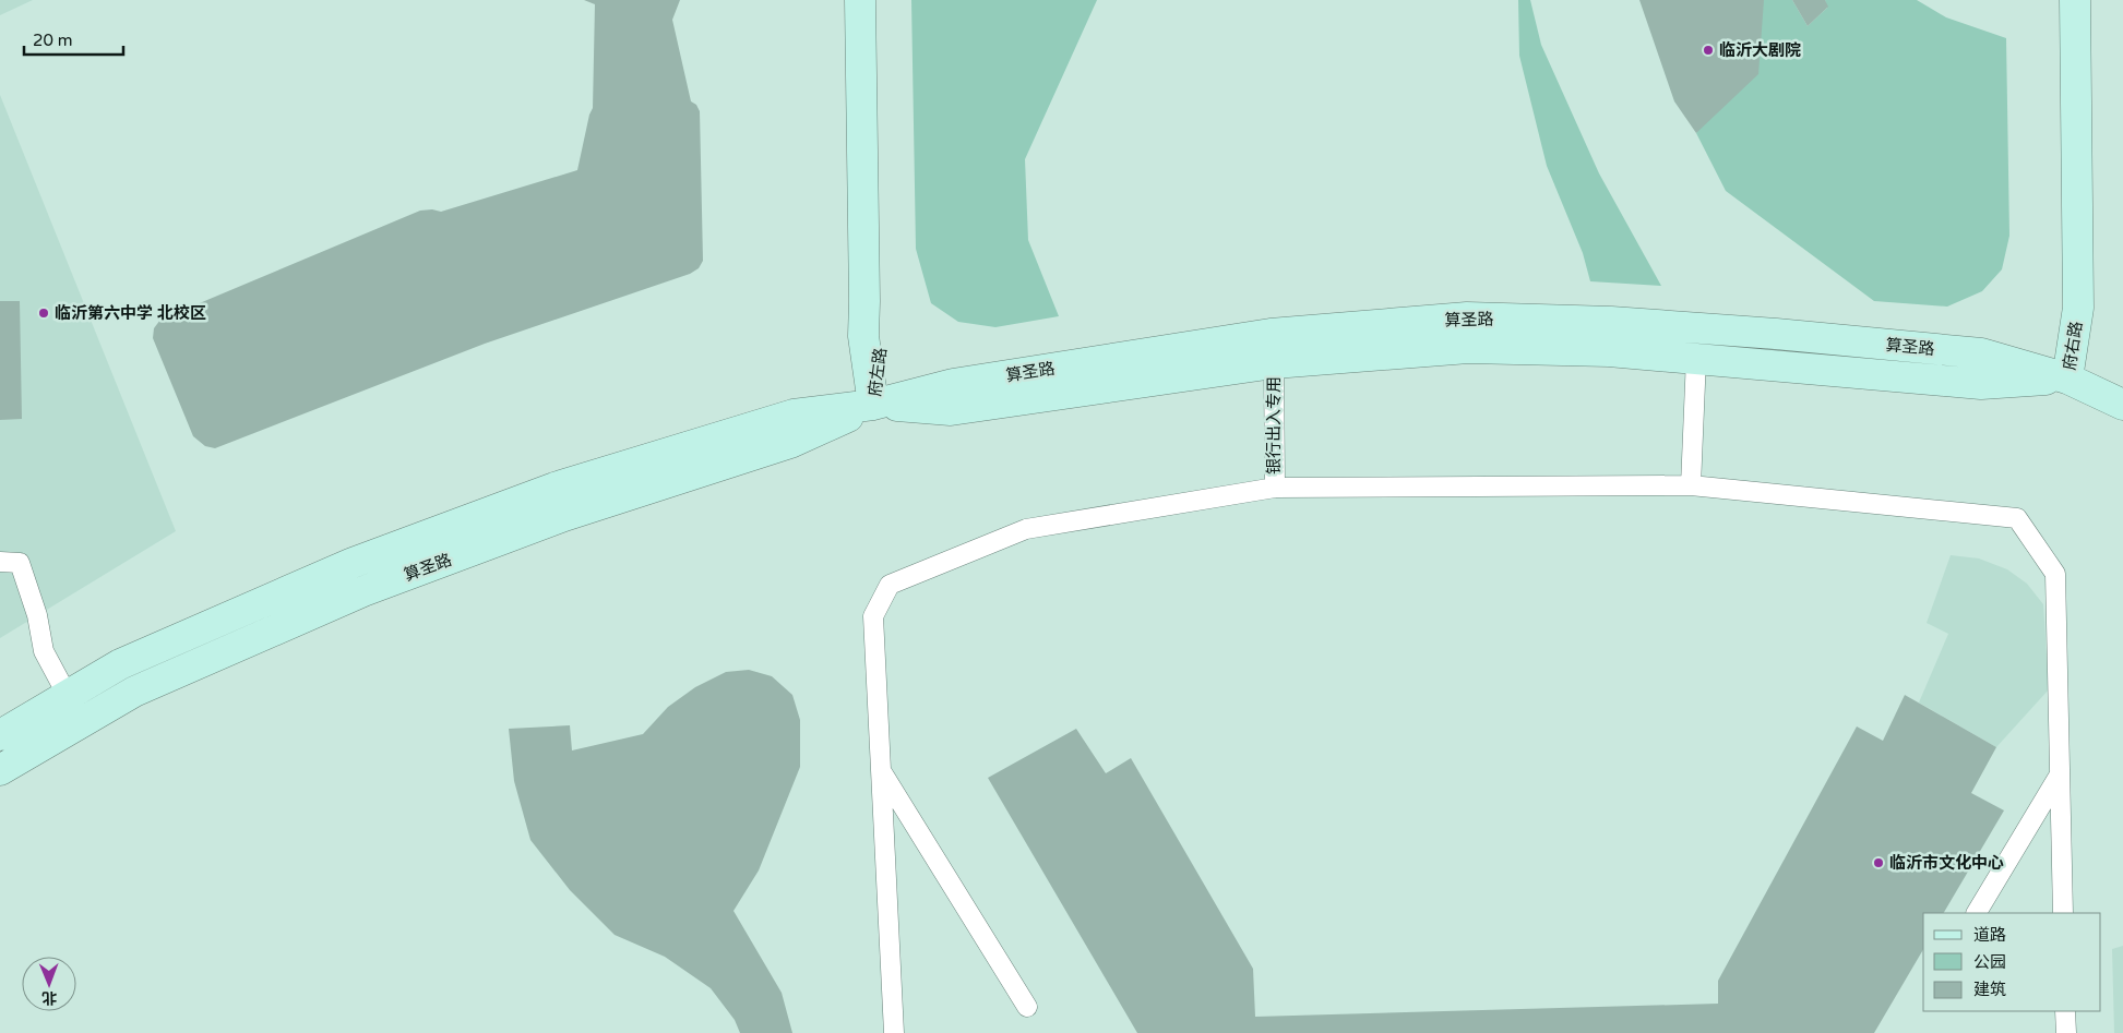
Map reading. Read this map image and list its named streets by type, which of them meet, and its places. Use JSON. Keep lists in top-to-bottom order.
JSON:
{
  "streets": {
    "main road": ["算圣路", "府右路", "府左路"],
    "lane": ["银行出入专用"]
  },
  "crossings": [
    ["算圣路", "府右路"],
    ["算圣路", "府左路"],
    ["算圣路", "银行出入专用"]
  ],
  "places": ["临沂大剧院", "临沂第六中学 北校区", "临沂市文化中心"],
  "legend": ["道路", "公园", "建筑"],
  "scale_bar": "20 m",
  "north": "bottom"
}
